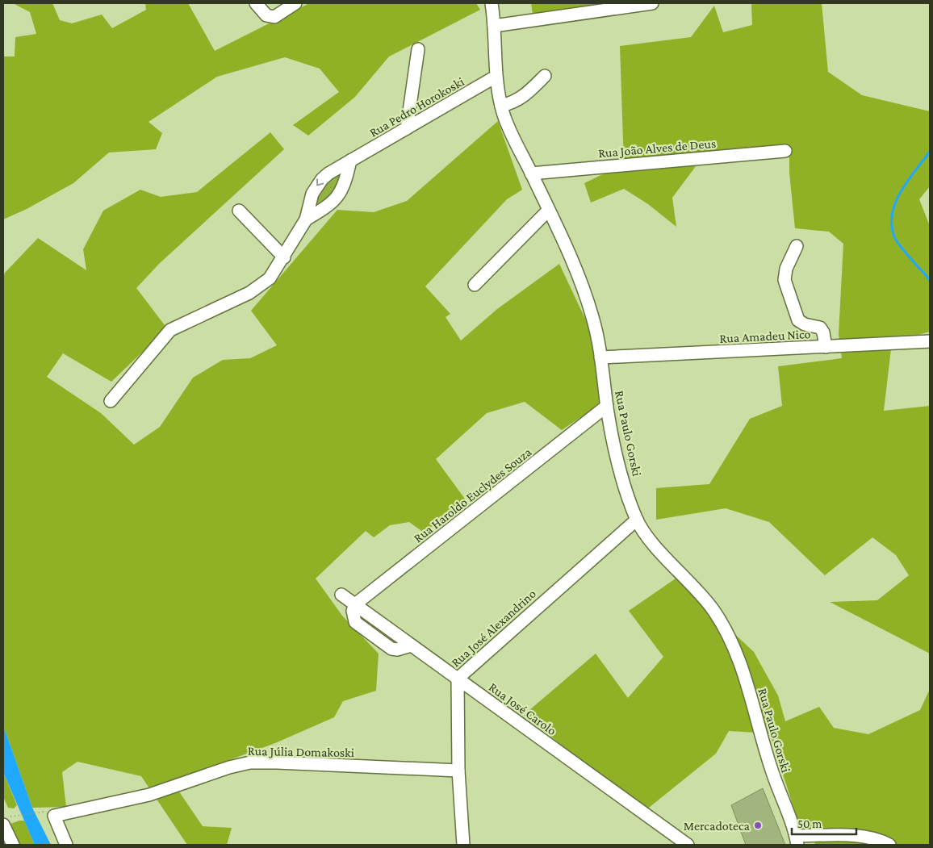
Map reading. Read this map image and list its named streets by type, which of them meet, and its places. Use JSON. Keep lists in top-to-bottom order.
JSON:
{
  "streets": {
    "street": [
      "Rua Pedro Horokoski",
      "Rua João Alves de Deus",
      "Rua Amadeu Nico",
      "Rua Paulo Gorski",
      "Rua Haroldo Euclydes Souza",
      "Rua José Alexandrino",
      "Rua José Carolo",
      "Rua Júlia Domakoski"
    ]
  },
  "crossings": [
    ["Rua Pedro Horokoski", "Rua Paulo Gorski"],
    ["Rua João Alves de Deus", "Rua Paulo Gorski"],
    ["Rua Amadeu Nico", "Rua Paulo Gorski"],
    ["Rua Paulo Gorski", "Rua Haroldo Euclydes Souza"],
    ["Rua Paulo Gorski", "Rua José Alexandrino"],
    ["Rua Haroldo Euclydes Souza", "Rua José Carolo"],
    ["Rua José Alexandrino", "Rua José Carolo"],
    ["Rua José Alexandrino", "Rua Júlia Domakoski"]
  ],
  "places": ["Mercadoteca"],
  "scale_bar": "50 m"
}
